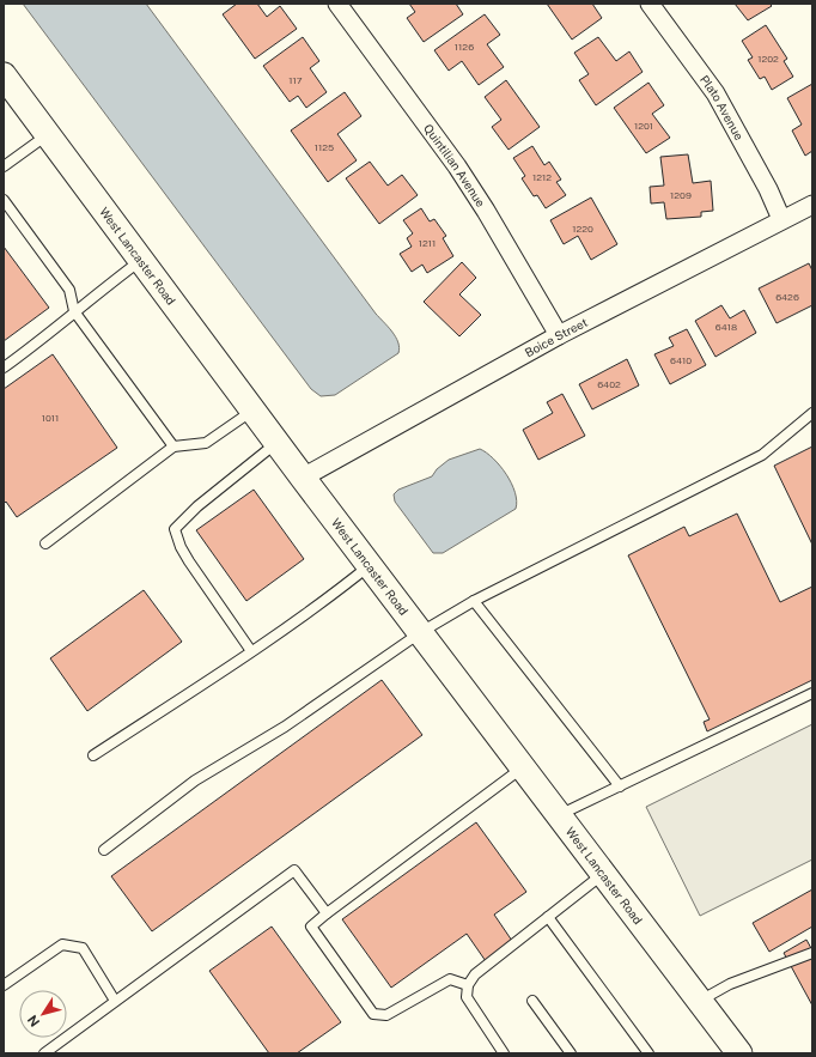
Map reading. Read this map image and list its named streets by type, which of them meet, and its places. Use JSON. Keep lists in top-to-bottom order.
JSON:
{
  "streets": {
    "street": [
      "Plato Avenue",
      "Quintilian Avenue",
      "West Lancaster Road",
      "Boice Street"
    ]
  },
  "crossings": [
    ["Plato Avenue", "Boice Street"],
    ["Quintilian Avenue", "Boice Street"],
    ["West Lancaster Road", "Boice Street"]
  ],
  "house_numbers": [
    "1126",
    "1202",
    "117",
    "1201",
    "1125",
    "1212",
    "1209",
    "1220",
    "1211",
    "6426",
    "6418",
    "6410",
    "6402",
    "1011"
  ],
  "north": "bottom left"
}
